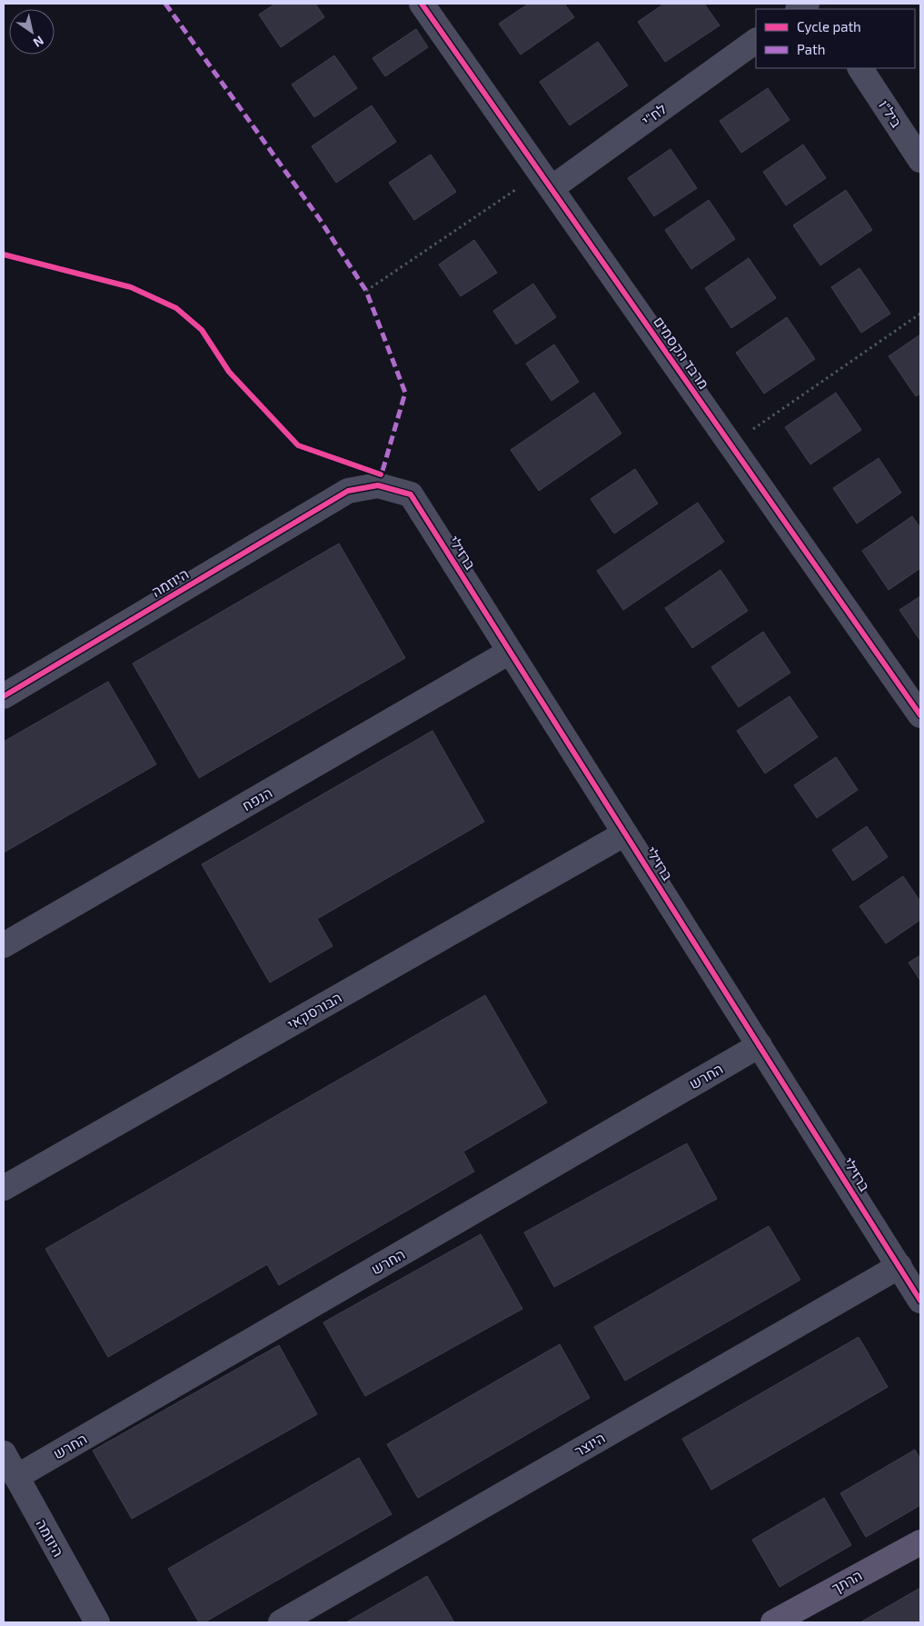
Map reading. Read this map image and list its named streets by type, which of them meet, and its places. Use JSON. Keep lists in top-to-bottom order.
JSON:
{
  "streets": {
    "main road": ["הרתך"],
    "street": [
      "ביל\"ו",
      "לח\"י",
      "מרבד הקסמים",
      "ברזילי",
      "היוזמה",
      "הנפח",
      "הבורסקאי",
      "החרש",
      "היוצר"
    ]
  },
  "crossings": [
    ["לח\"י", "מרבד הקסמים"],
    ["ברזילי", "היוזמה"],
    ["ברזילי", "הנפח"],
    ["ברזילי", "הבורסקאי"],
    ["ברזילי", "החרש"],
    ["ברזילי", "היוצר"],
    ["היוזמה", "החרש"]
  ],
  "legend": ["Cycle path", "Path"],
  "north": "bottom right"
}
